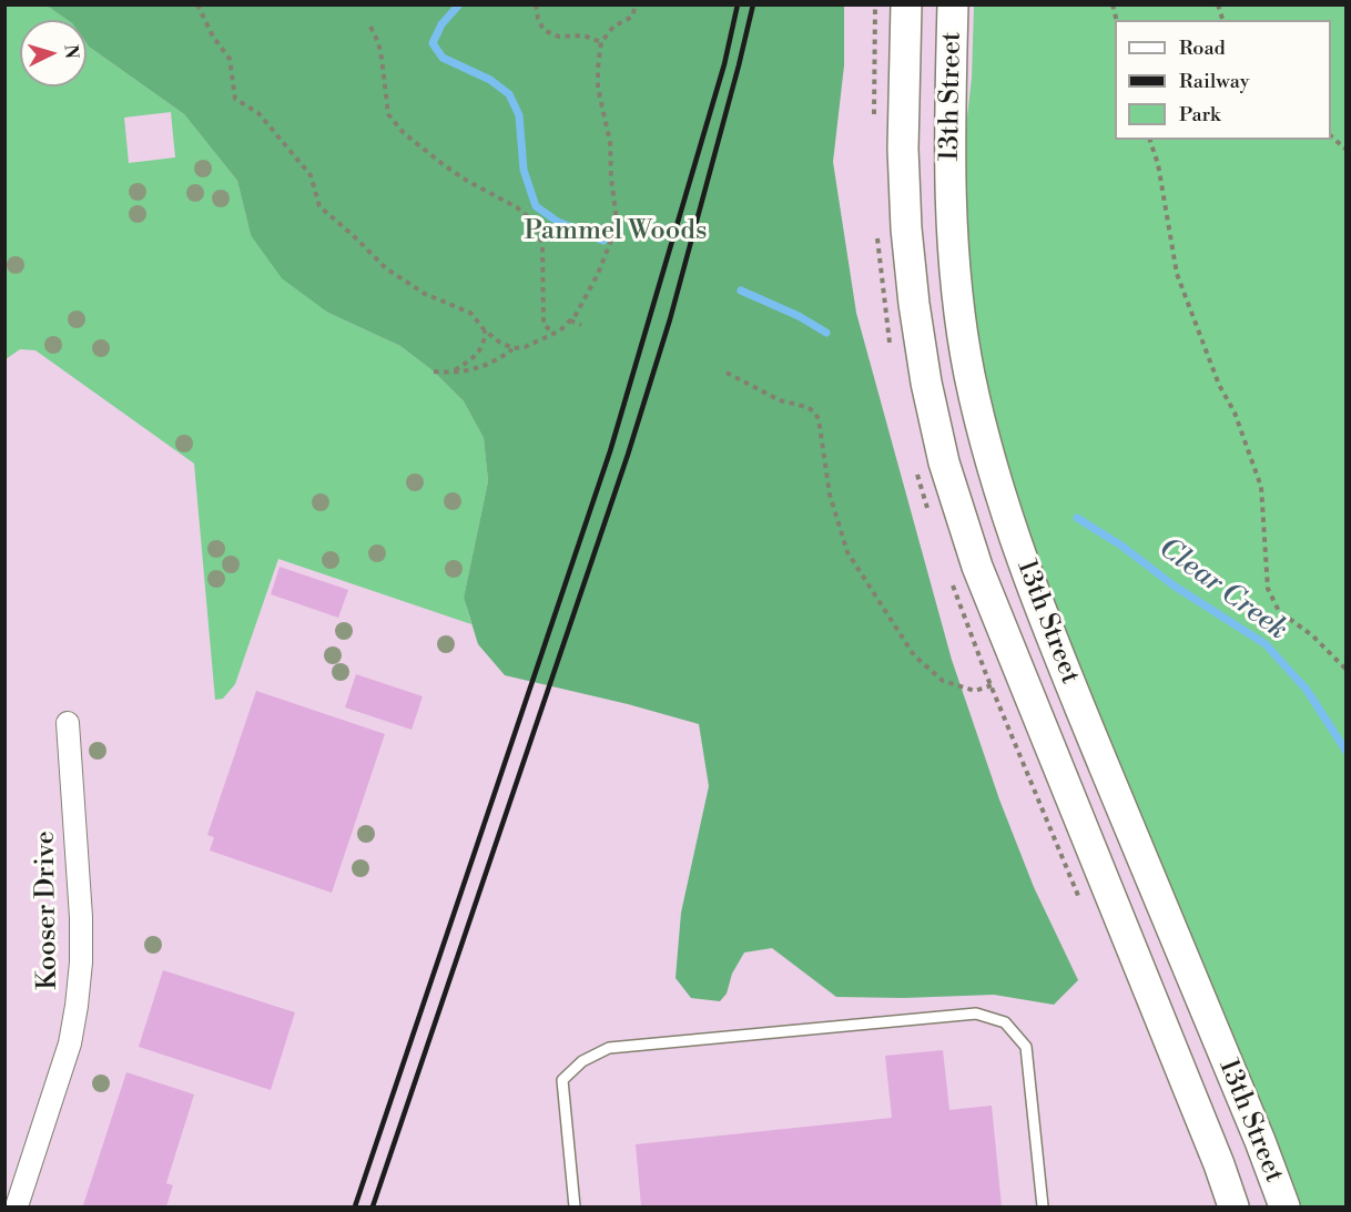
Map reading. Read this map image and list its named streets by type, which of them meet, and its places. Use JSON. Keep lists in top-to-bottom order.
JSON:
{
  "streets": {
    "main road": ["13th Street"],
    "street": ["Kooser Drive"]
  },
  "water": ["Clear Creek"],
  "parks": ["Pammel Woods"],
  "legend": ["Road", "Railway", "Park"],
  "north": "right"
}
